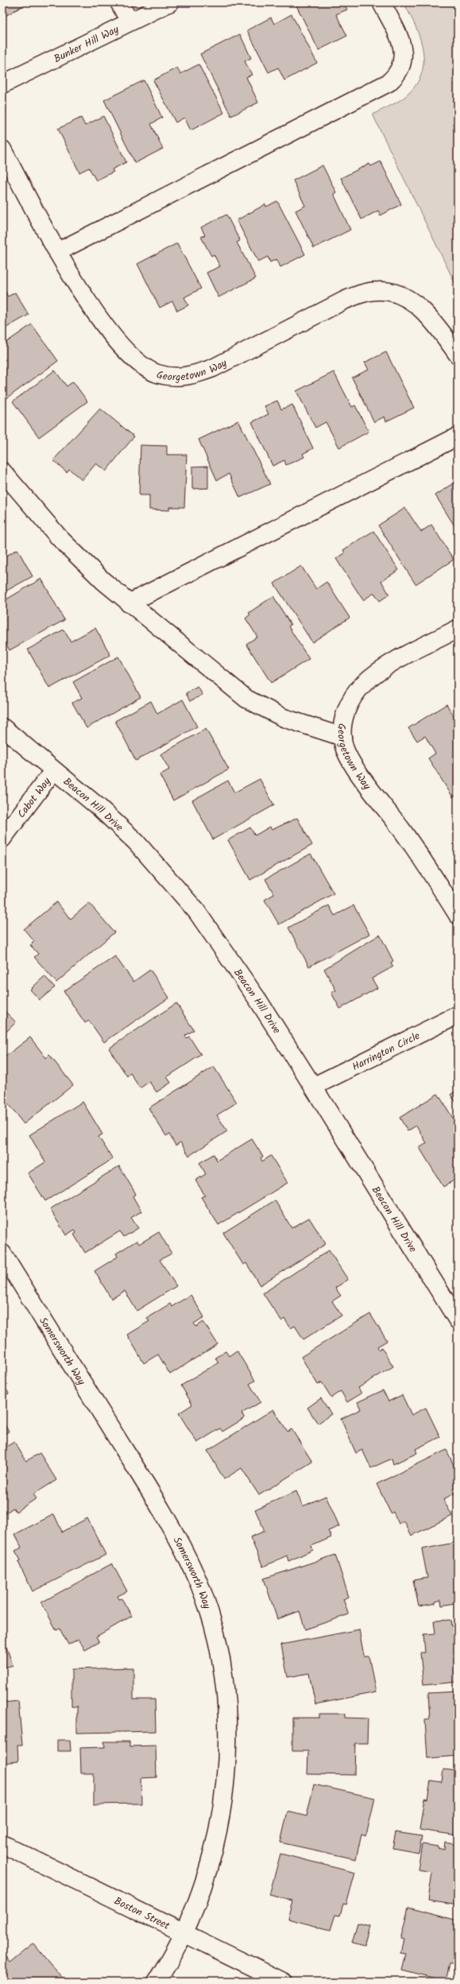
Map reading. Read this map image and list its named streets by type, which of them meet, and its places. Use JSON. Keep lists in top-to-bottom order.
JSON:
{
  "streets": {
    "street": [
      "Bunker Hill Way",
      "Georgetown Way",
      "Cabot Way",
      "Beacon Hill Drive",
      "Harrington Circle",
      "Somersworth Way",
      "Boston Street"
    ]
  },
  "crossings": [
    ["Cabot Way", "Beacon Hill Drive"],
    ["Beacon Hill Drive", "Harrington Circle"],
    ["Somersworth Way", "Boston Street"]
  ]
}
